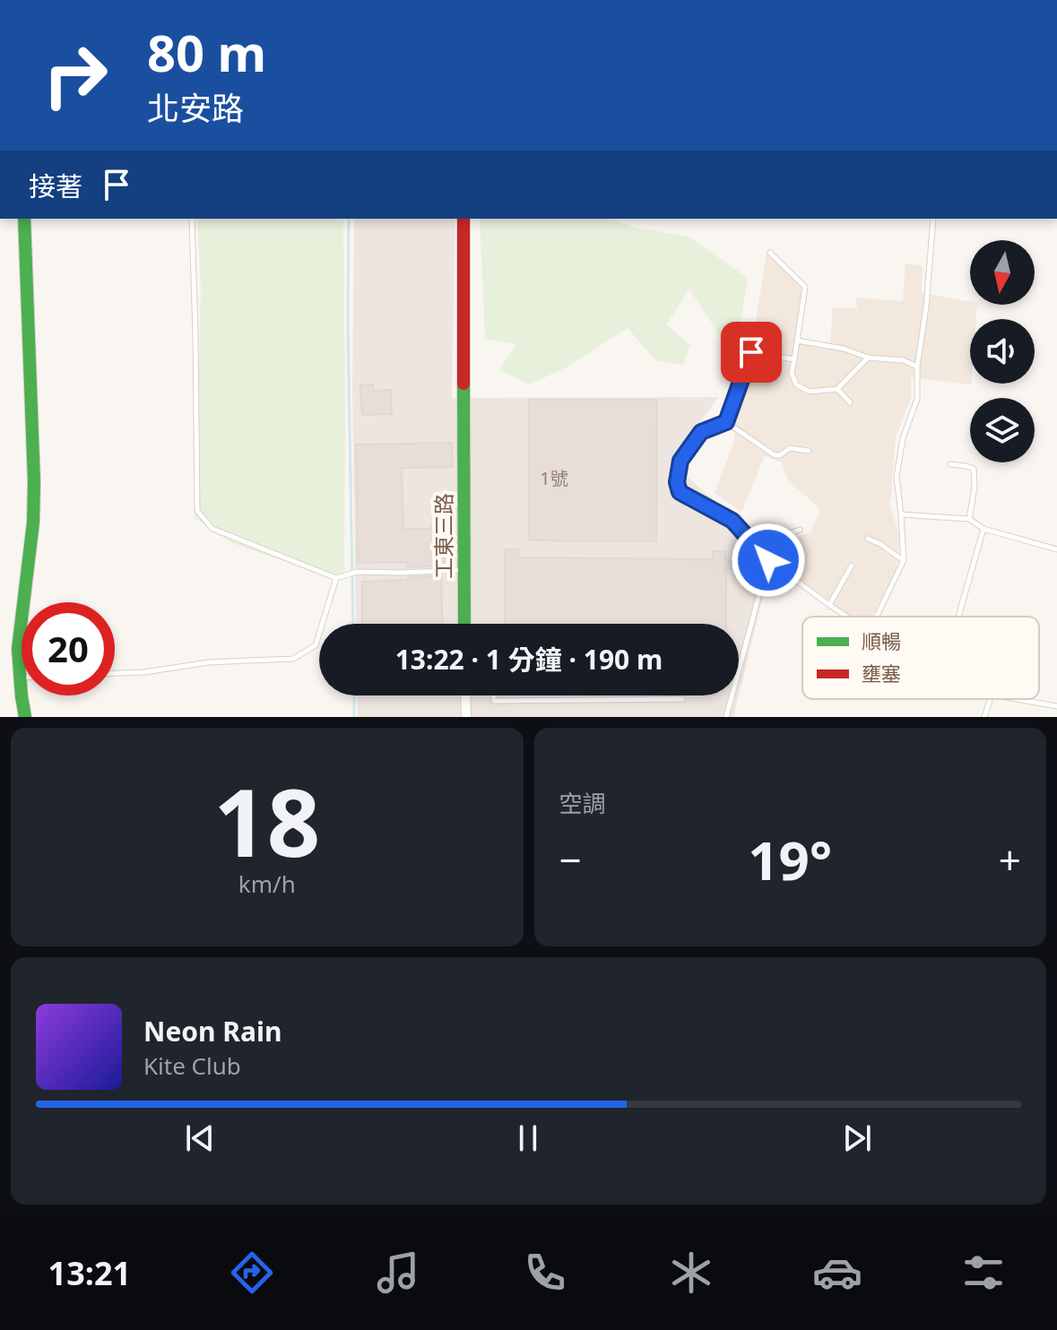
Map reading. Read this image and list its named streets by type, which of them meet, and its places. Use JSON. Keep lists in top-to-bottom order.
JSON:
{
  "streets": {
    "main road": ["工東三路"]
  },
  "house_numbers": ["1號"],
  "legend": ["順暢", "壅塞"],
  "north": "bottom",
  "page": {
    "turn": ["80 m", "北安路"],
    "then": "接著",
    "limit": "20",
    "trip": "13:22 · 1 分鐘 · 190 m",
    "tile": [
      ["18", "km/h"],
      "空調"
    ],
    "heat": ["−", "19°", "+"],
    "song": ["Neon Rain", "Kite Club"],
    "tabs": "13:21"
  }
}
